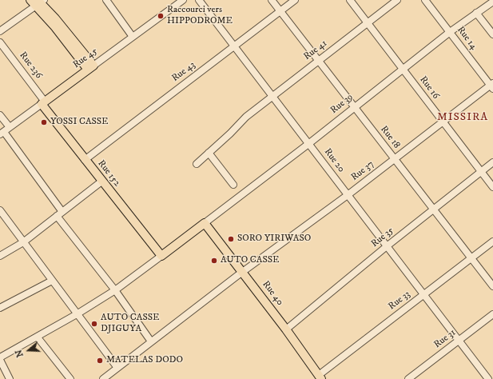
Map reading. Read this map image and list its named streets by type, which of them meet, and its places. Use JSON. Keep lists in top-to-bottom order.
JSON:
{
  "streets": {
    "main road": ["Rue 45", "Rue 152", "Rue 40"],
    "street": [
      "Rue 14",
      "Rue 41",
      "Rue 236",
      "Rue 43",
      "Rue 16",
      "Rue 39",
      "Rue 18",
      "Rue 20",
      "Rue 37",
      "Rue 35",
      "Rue 33",
      "Rue 31"
    ]
  },
  "crossings": [
    ["Rue 14", "Rue 39"],
    ["Rue 14", "Rue 37"],
    ["Rue 41", "Rue 16"],
    ["Rue 41", "Rue 18"],
    ["Rue 41", "Rue 20"],
    ["Rue 45", "Rue 236"],
    ["Rue 45", "Rue 152"],
    ["Rue 236", "Rue 152"],
    ["Rue 43", "Rue 18"],
    ["Rue 43", "Rue 20"],
    ["Rue 43", "Rue 152"],
    ["Rue 16", "Rue 39"],
    ["Rue 16", "Rue 37"],
    ["Rue 16", "Rue 35"],
    ["Rue 39", "Rue 18"],
    ["Rue 39", "Rue 20"],
    ["Rue 39", "Rue 40"],
    ["Rue 18", "Rue 37"],
    ["Rue 18", "Rue 35"],
    ["Rue 18", "Rue 33"],
    ["Rue 20", "Rue 37"],
    ["Rue 20", "Rue 35"],
    ["Rue 20", "Rue 33"],
    ["Rue 20", "Rue 31"],
    ["Rue 37", "Rue 40"],
    ["Rue 35", "Rue 40"],
    ["Rue 40", "Rue 33"]
  ],
  "districts": ["MISSIRA"],
  "places": [
    "Raccourci vers HIPPODROME",
    "YOSSI CASSE",
    "SORO YIRIWASO",
    "AUTO CASSE",
    "AUTO CASSE DJIGUYA",
    "MATELAS DODO"
  ],
  "north": "left"
}
